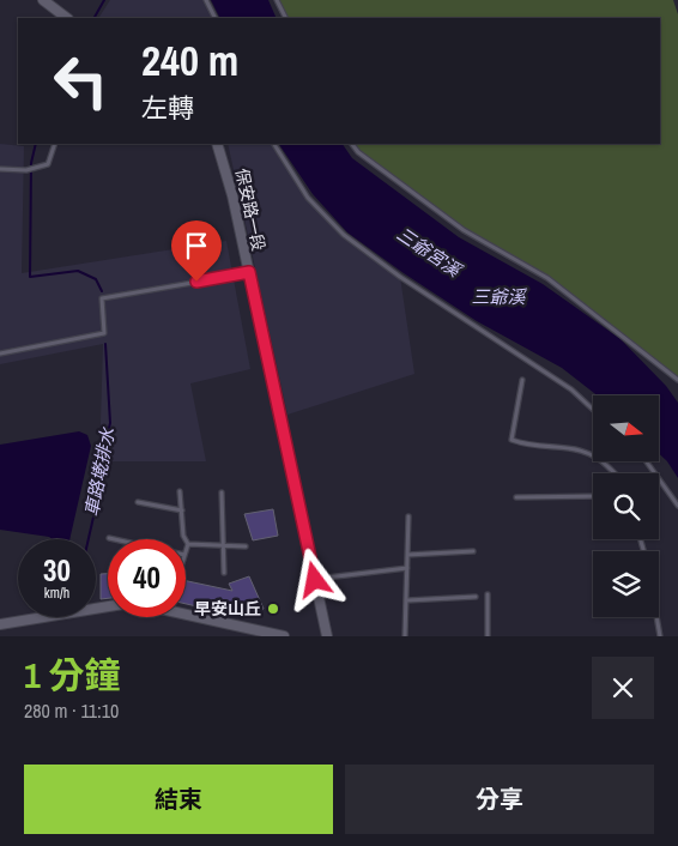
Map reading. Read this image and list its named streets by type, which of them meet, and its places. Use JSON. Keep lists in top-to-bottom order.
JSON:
{
  "streets": {
    "street": ["保安路一段"]
  },
  "water": ["三爺宮溪", "三爺溪", "車路墘排水"],
  "places": ["早安山丘"],
  "north": "right",
  "page": {
    "turn": ["240 m", "左轉"],
    "speed": "30 km/h",
    "limit": "40",
    "heading": ["1 分鐘", "280 m · 11:10"],
    "buttons": ["結束", "分享"]
  }
}
